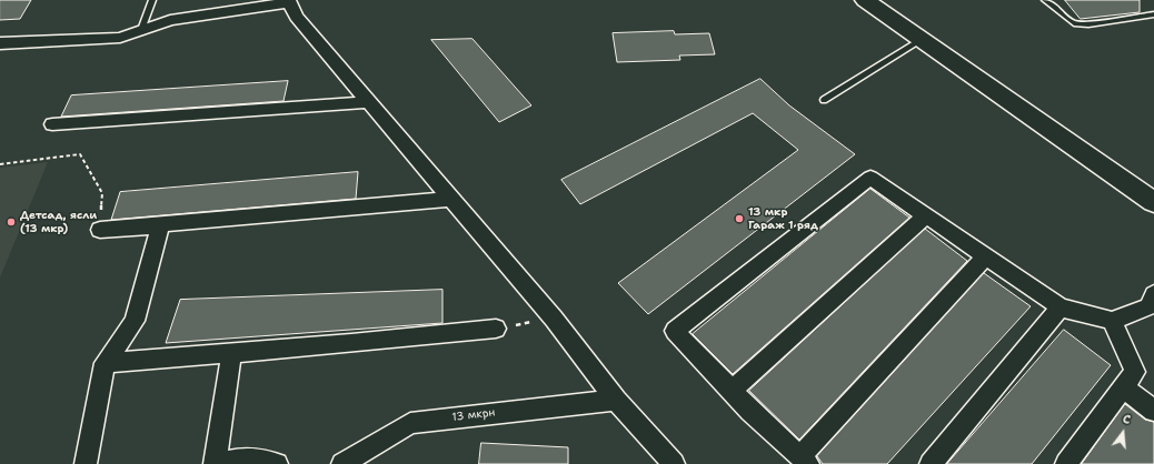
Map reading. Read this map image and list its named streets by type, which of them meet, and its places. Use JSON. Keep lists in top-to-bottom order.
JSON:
{
  "streets": {
    "street": ["13 мкрн"]
  },
  "places": ["13 мкр Гараж 1 ряд", "Детсад, ясли (13 мкр)"],
  "north": "top"
}
